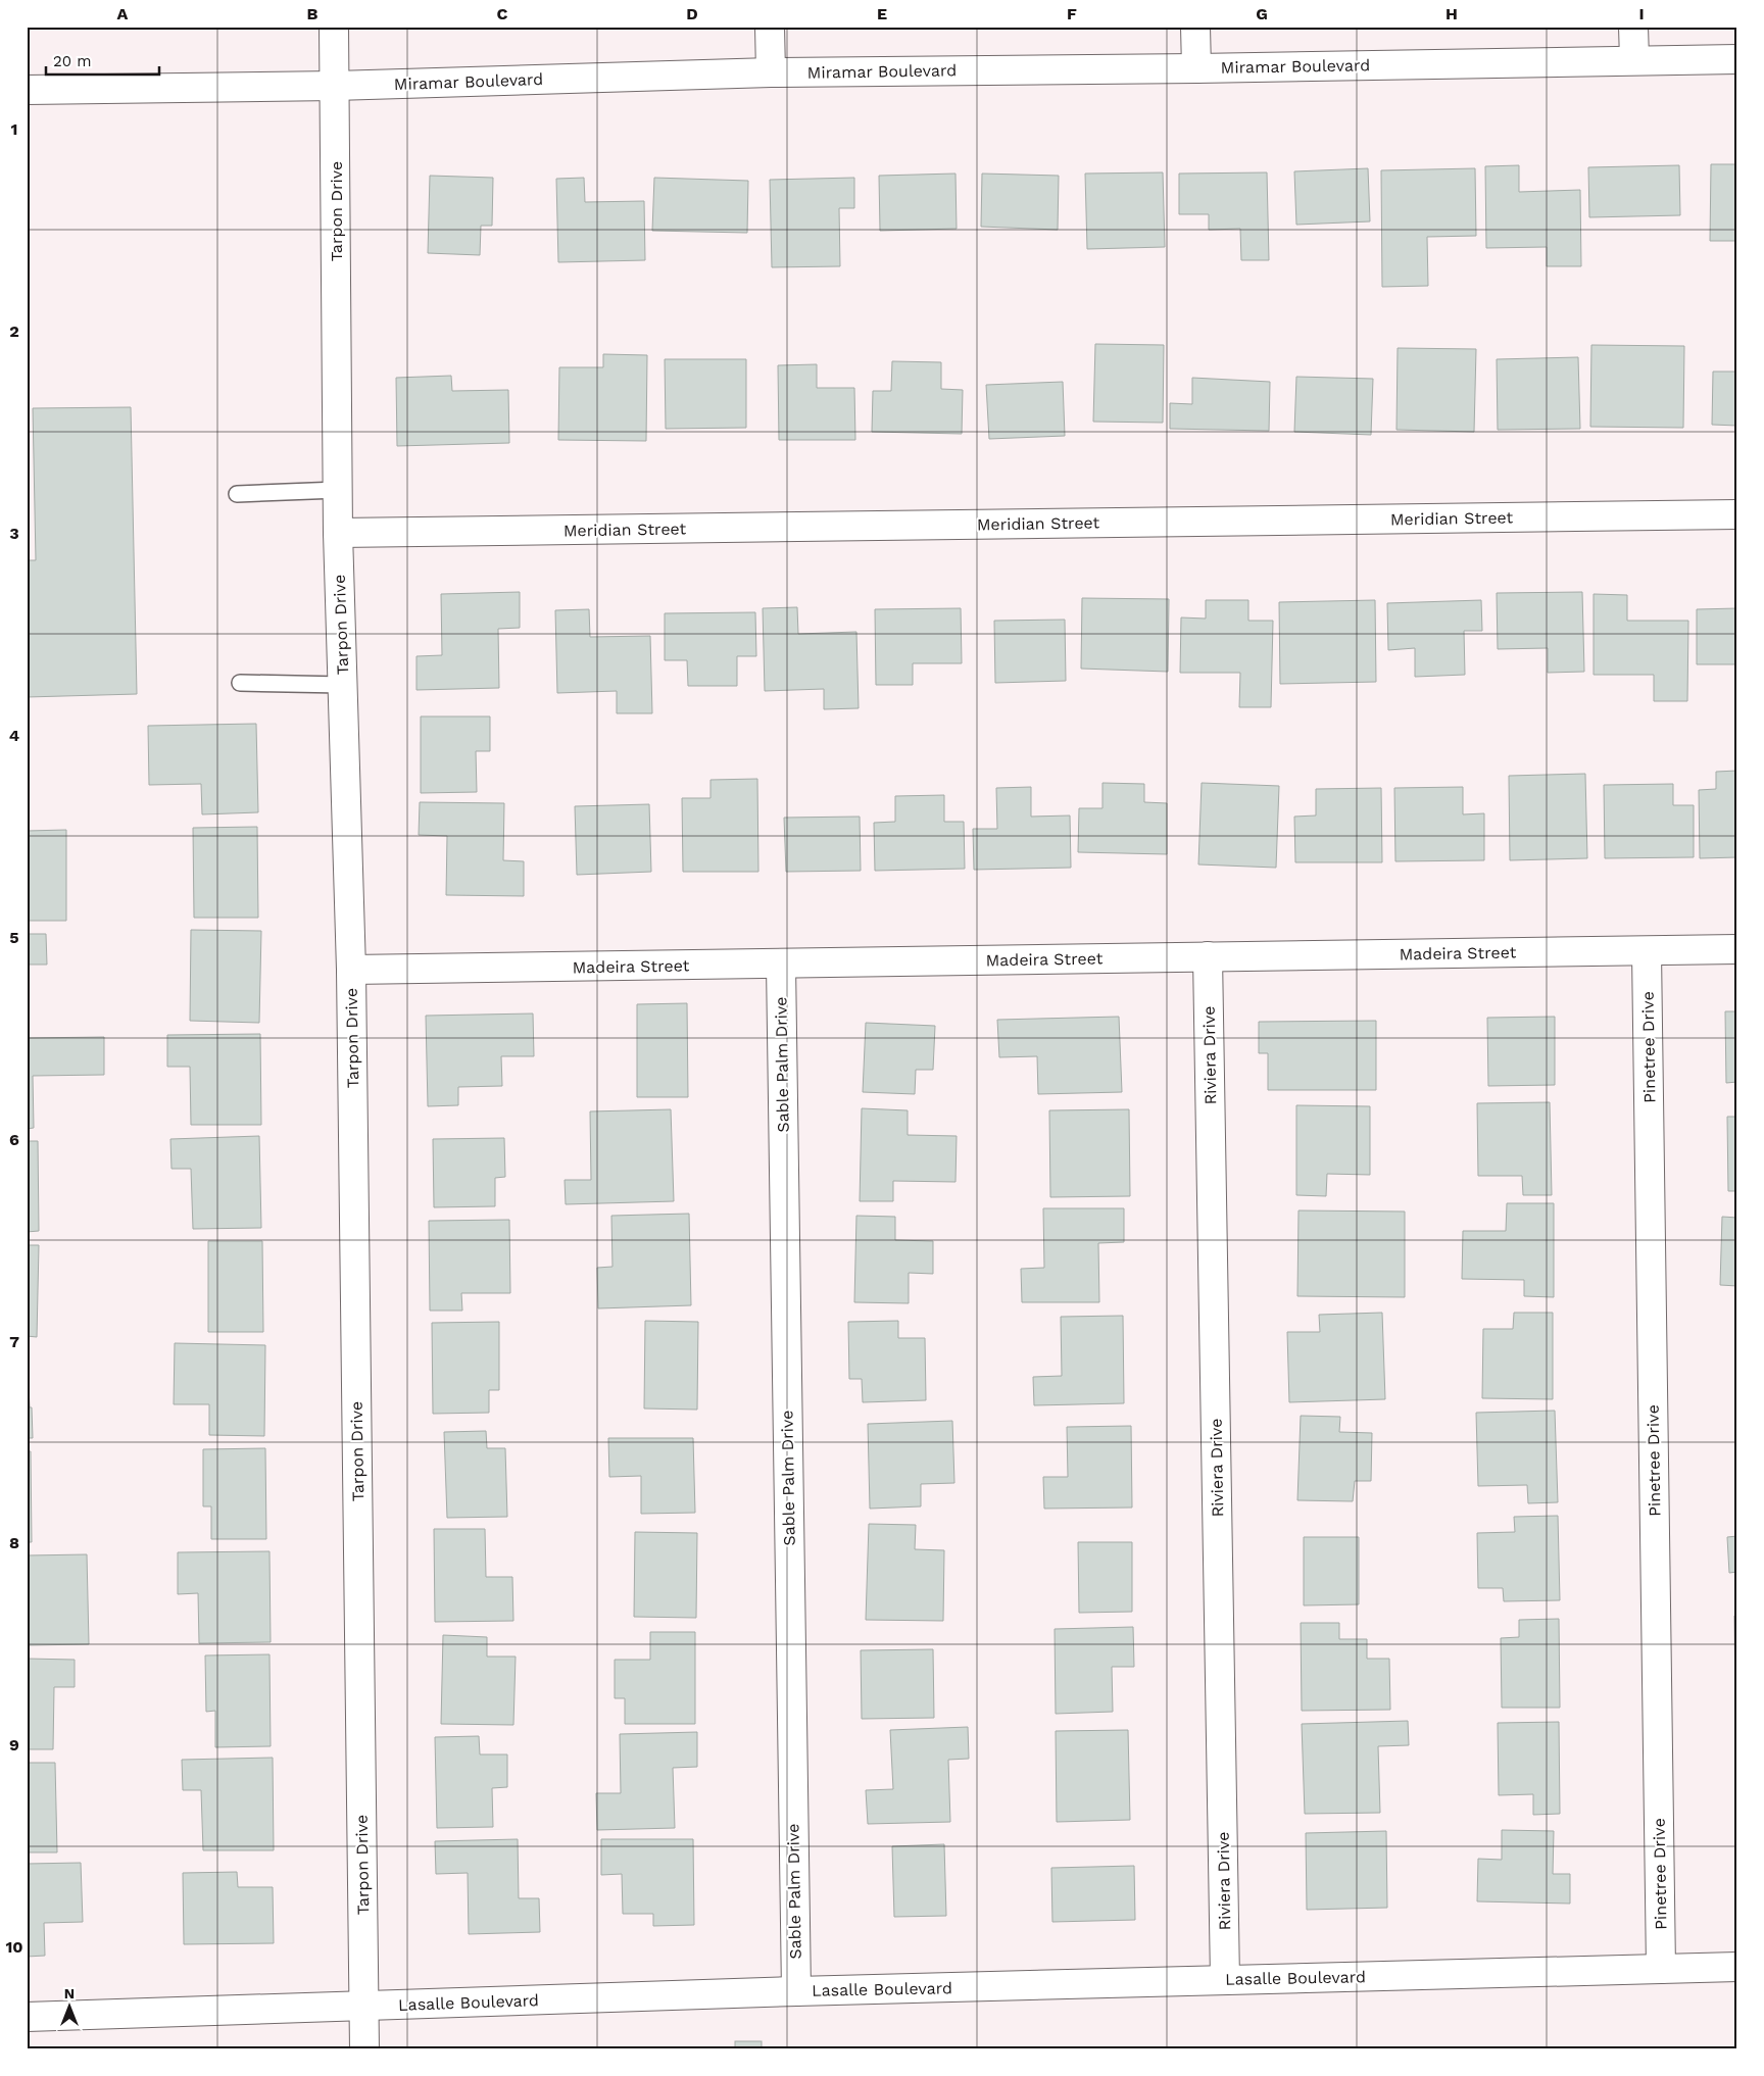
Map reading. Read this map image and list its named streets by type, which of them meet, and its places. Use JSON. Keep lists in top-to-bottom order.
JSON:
{
  "streets": {
    "street": [
      "Miramar Boulevard",
      "Tarpon Drive",
      "Meridian Street",
      "Madeira Street",
      "Pinetree Drive",
      "Riviera Drive",
      "Sable Palm Drive",
      "Lasalle Boulevard"
    ]
  },
  "crossings": [
    ["Miramar Boulevard", "Tarpon Drive"],
    ["Tarpon Drive", "Meridian Street"],
    ["Tarpon Drive", "Madeira Street"],
    ["Tarpon Drive", "Lasalle Boulevard"],
    ["Madeira Street", "Pinetree Drive"],
    ["Madeira Street", "Riviera Drive"],
    ["Madeira Street", "Sable Palm Drive"],
    ["Pinetree Drive", "Lasalle Boulevard"],
    ["Riviera Drive", "Lasalle Boulevard"],
    ["Sable Palm Drive", "Lasalle Boulevard"]
  ],
  "scale_bar": "20 m",
  "north": "top",
  "grid": {
    "columns": [
      "A",
      "B",
      "C",
      "D",
      "E",
      "F",
      "G",
      "H",
      "I"
    ],
    "rows": [
      "1",
      "2",
      "3",
      "4",
      "5",
      "6",
      "7",
      "8",
      "9",
      "10"
    ]
  }
}
